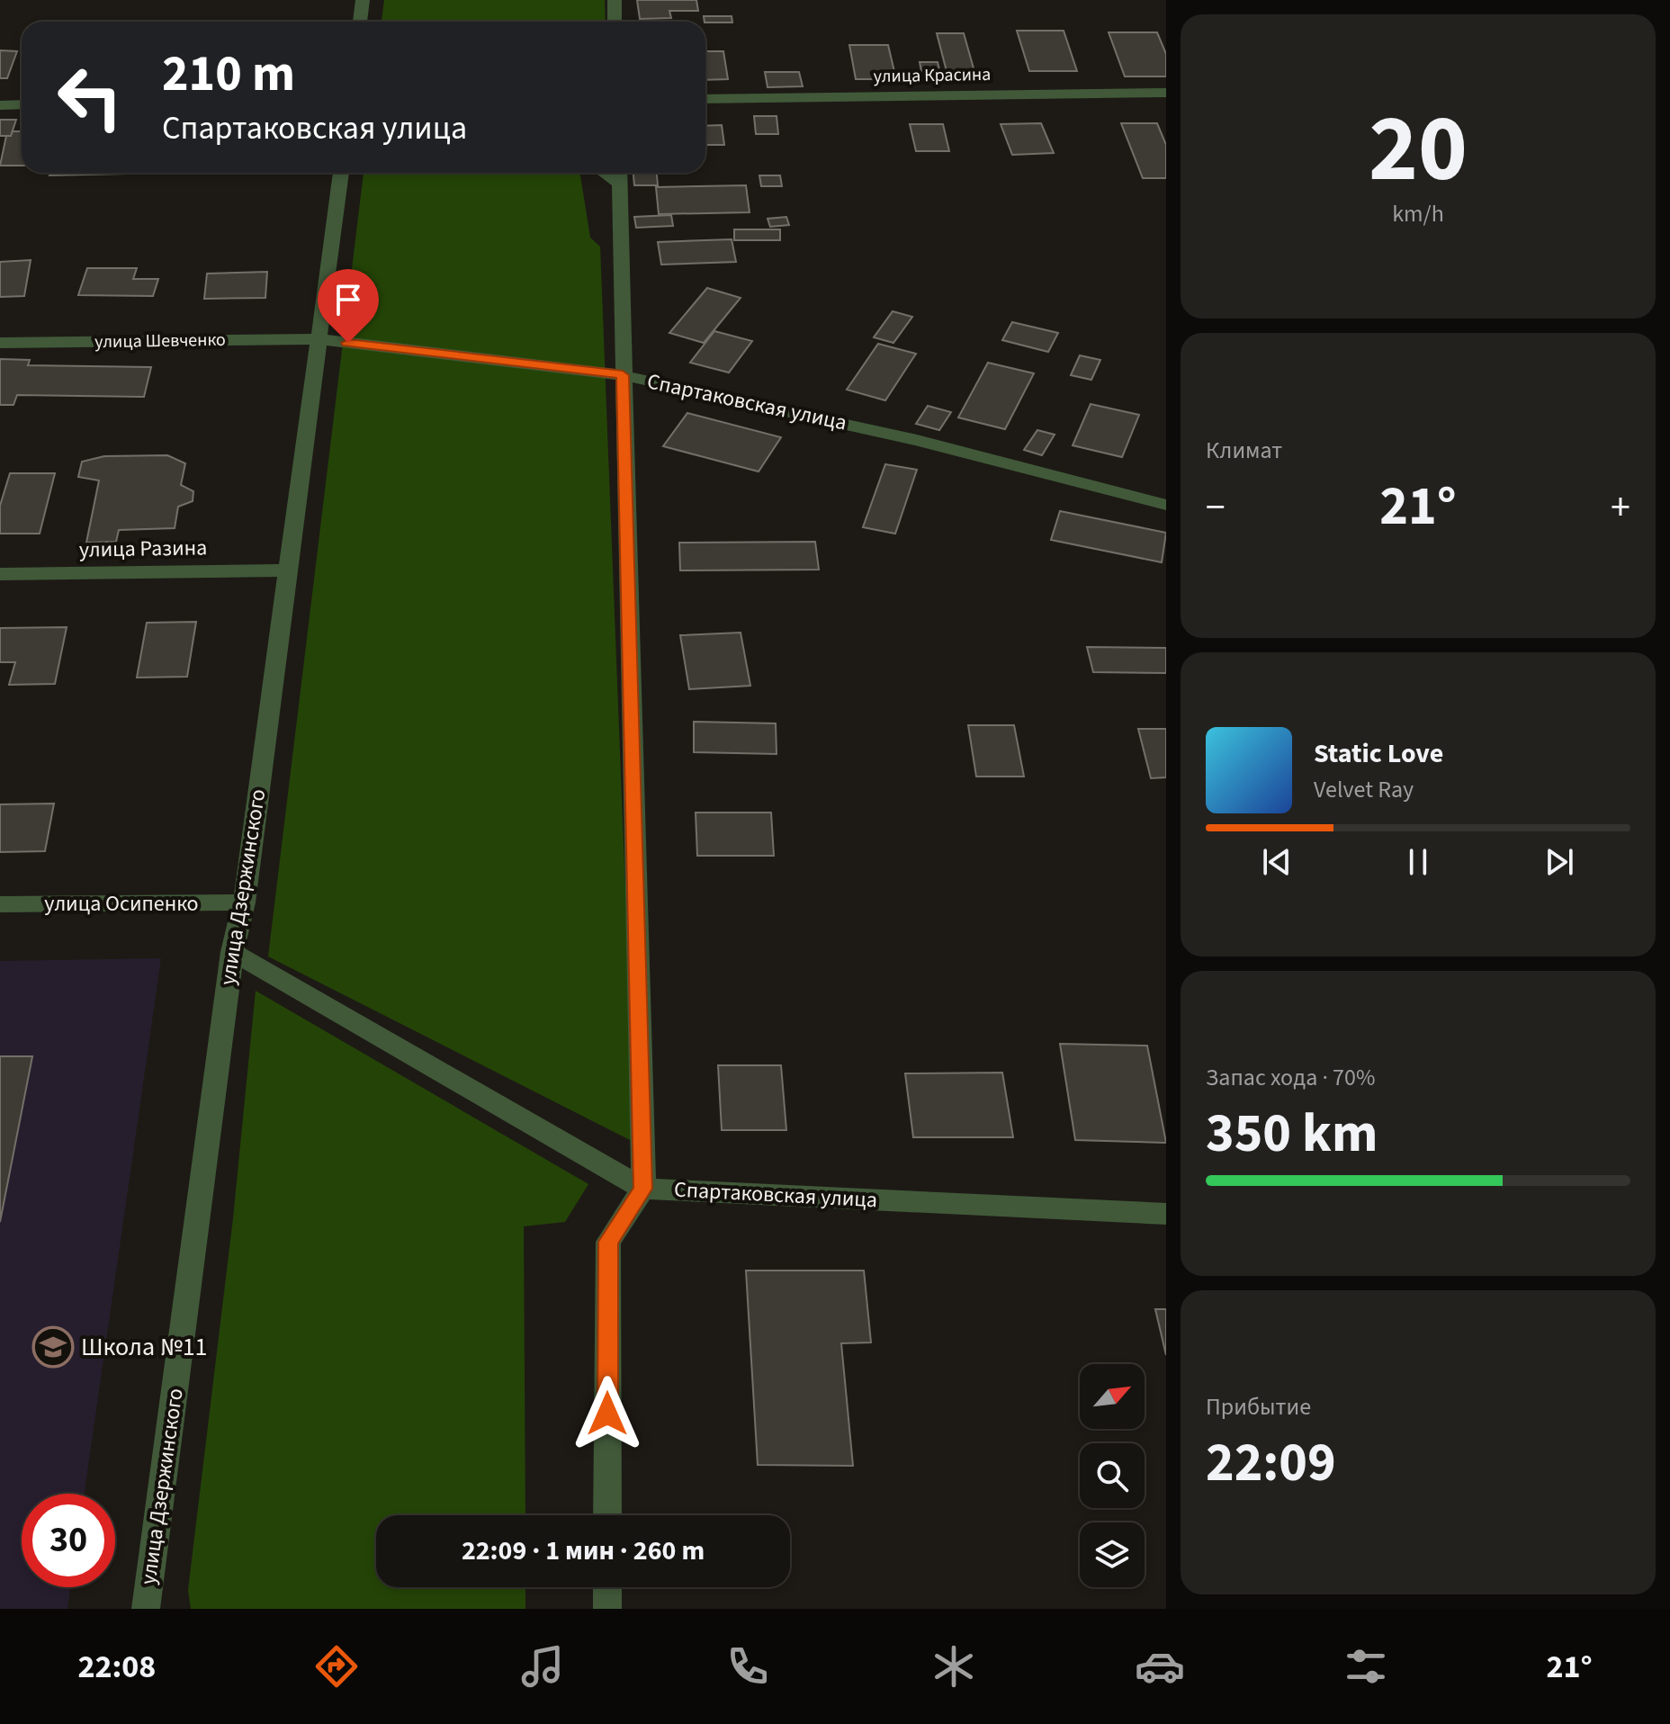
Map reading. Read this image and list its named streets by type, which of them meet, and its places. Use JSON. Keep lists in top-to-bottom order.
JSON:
{
  "streets": {
    "street": [
      "улица Красина",
      "улица Шевченко",
      "Спартаковская улица",
      "улица Разина",
      "улица Дзержинского",
      "улица Осипенко"
    ]
  },
  "crossings": [
    ["улица Шевченко", "Спартаковская улица"],
    ["улица Шевченко", "улица Дзержинского"],
    ["Спартаковская улица", "улица Дзержинского"],
    ["улица Разина", "улица Дзержинского"],
    ["улица Дзержинского", "улица Осипенко"]
  ],
  "places": {
    "school or university": ["Школа №11"]
  },
  "north": "top right",
  "page": {
    "tile": [
      ["20", "km/h"],
      "Климат",
      ["Запас хода · 70%", "350 km"],
      ["Прибытие", "22:09"]
    ],
    "turn": ["210 m", "Спартаковская улица"],
    "heat": ["−", "21°", "+"],
    "song": ["Static Love", "Velvet Ray"],
    "limit": "30",
    "trip": "22:09 · 1 мин · 260 m",
    "tabs": ["22:08", "21°"]
  }
}
